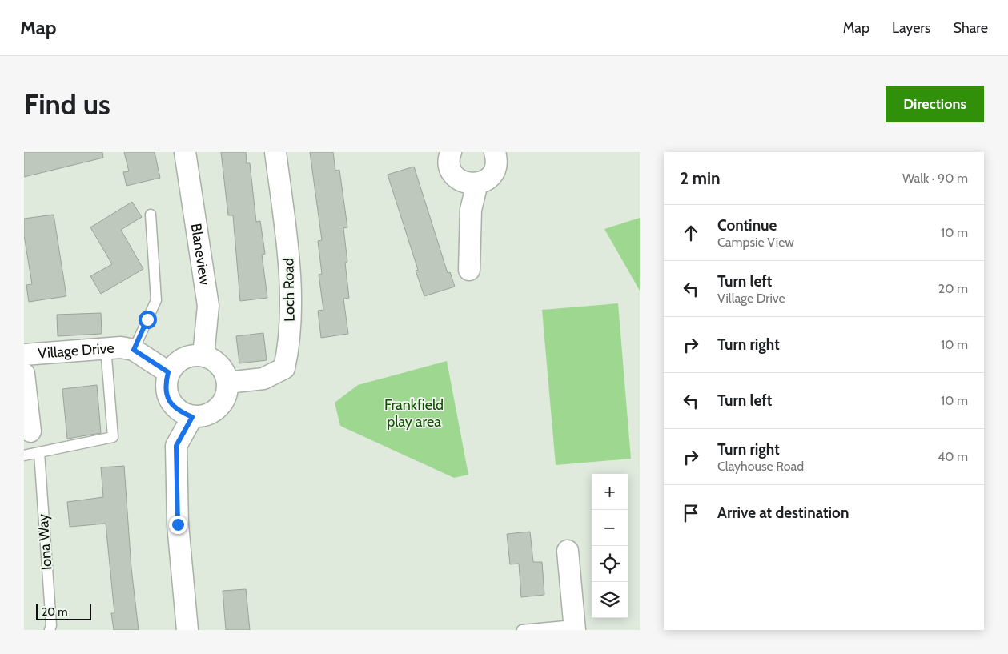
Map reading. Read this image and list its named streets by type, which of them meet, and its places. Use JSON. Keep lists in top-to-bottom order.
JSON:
{
  "streets": {
    "street": ["Blaneview", "Loch Road", "Village Drive"],
    "lane": ["Iona Way"]
  },
  "crossings": [
    ["Blaneview", "Loch Road"],
    ["Blaneview", "Village Drive"],
    ["Loch Road", "Village Drive"]
  ],
  "parks": ["Frankfield play area"],
  "scale_bar": "20 m",
  "page": {
    "header": "Map",
    "nav": ["Map", "Layers", "Share"],
    "buttons": "Directions",
    "title": "Find us",
    "heading": ["2 min", "Walk · 90 m"],
    "list": [
      ["Continue", "Campsie View", "10 m"],
      ["Turn left", "Village Drive", "20 m"],
      ["Turn right", "10 m"],
      ["Turn left", "10 m"],
      ["Turn right", "Clayhouse Road", "40 m"],
      "Arrive at destination"
    ],
    "map_buttons": ["+", "−"],
    "scale": "20 m"
  }
}
